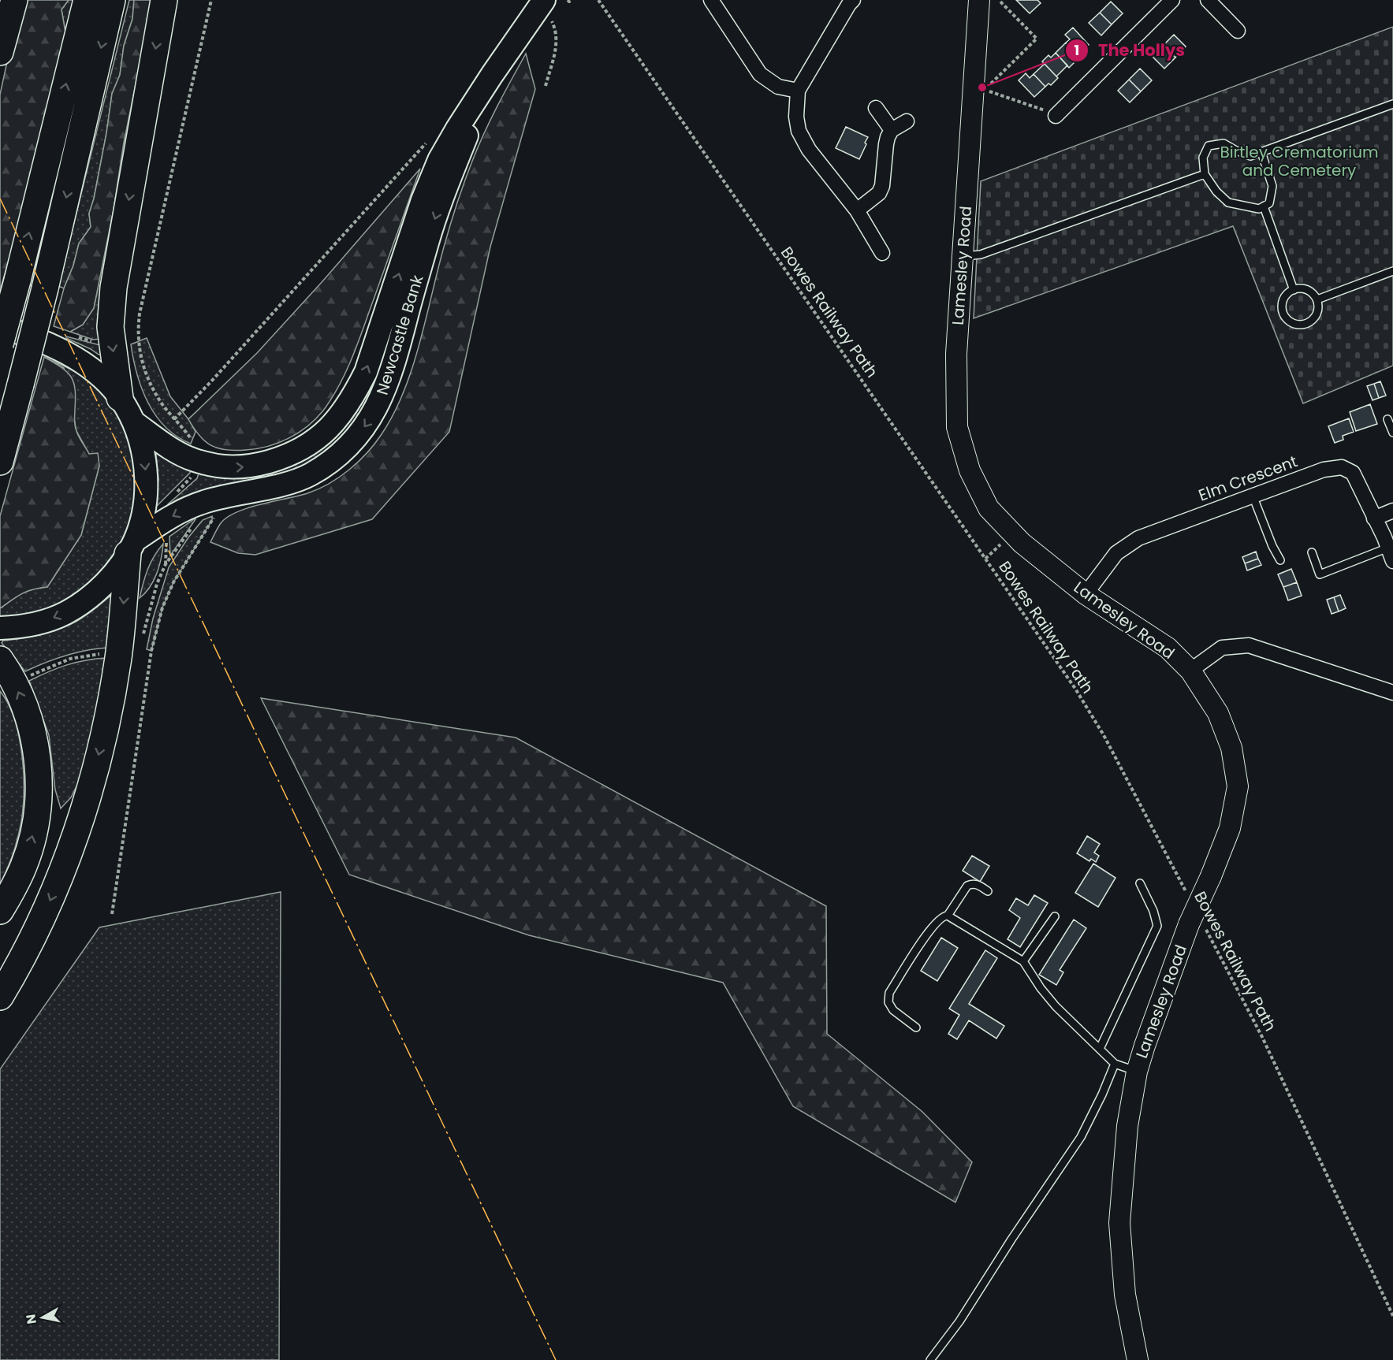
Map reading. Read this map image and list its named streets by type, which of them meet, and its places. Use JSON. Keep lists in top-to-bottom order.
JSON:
{
  "streets": {
    "main road": ["Newcastle Bank"],
    "street": ["Lamesley Road", "Elm Crescent"],
    "path": ["Bowes Railway Path"]
  },
  "crossings": [
    ["Lamesley Road", "Bowes Railway Path"],
    ["Lamesley Road", "Elm Crescent"]
  ],
  "parks": ["Birtley Crematorium and Cemetery"],
  "places": ["The Hollys"],
  "north": "left"
}
